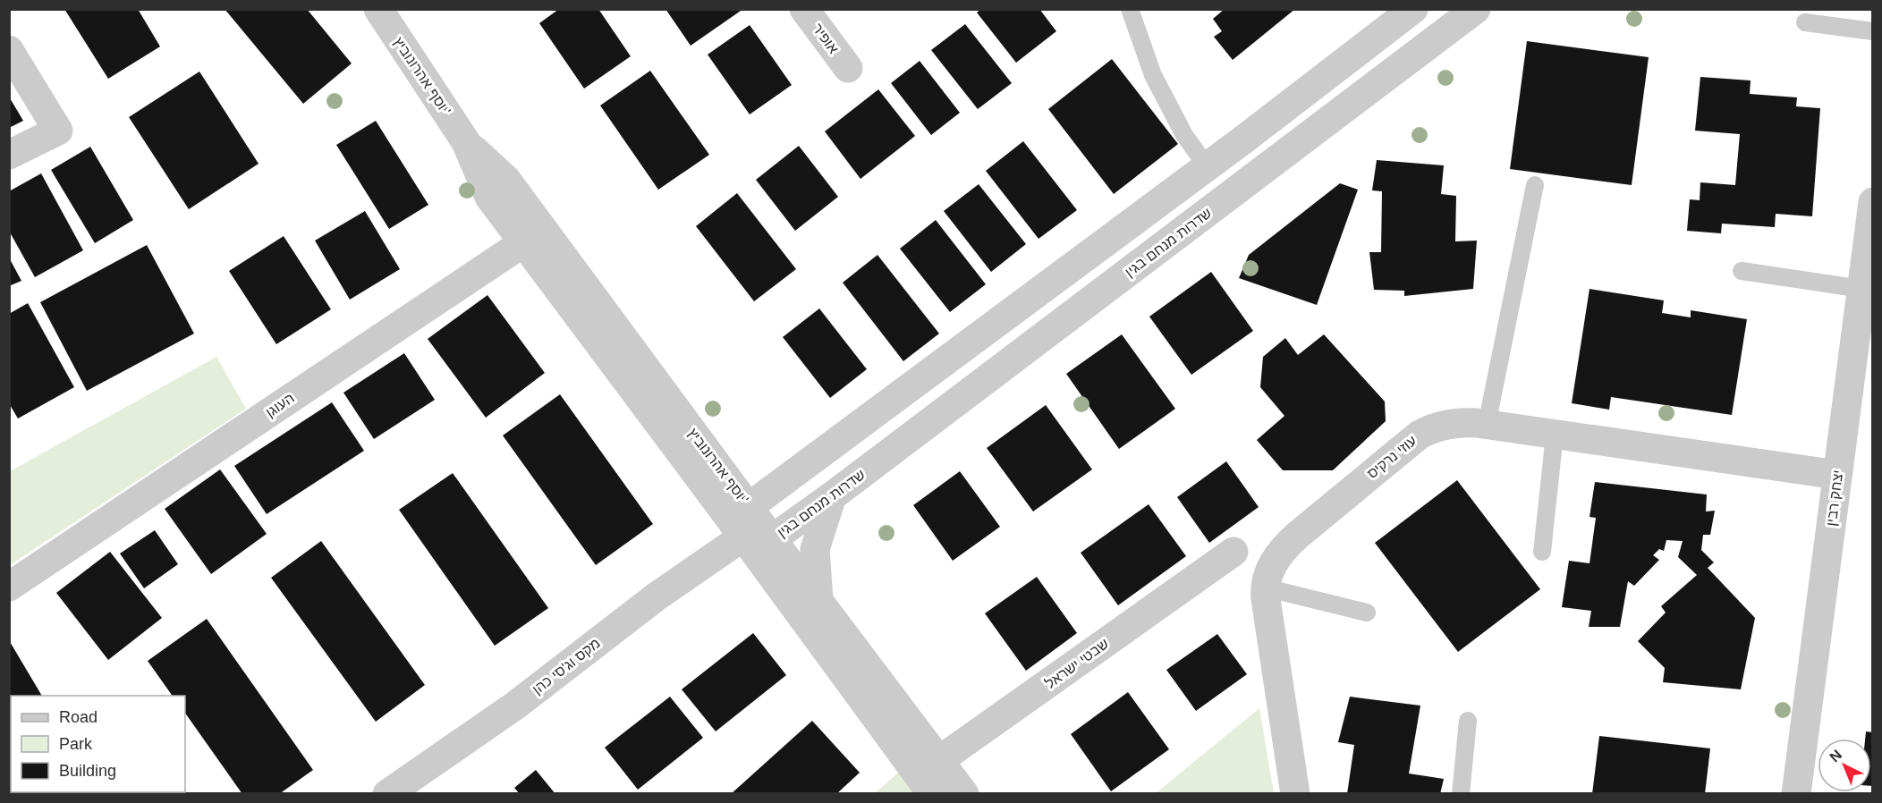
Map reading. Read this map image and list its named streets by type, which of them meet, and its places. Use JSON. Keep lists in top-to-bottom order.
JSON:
{
  "streets": {
    "street": [
      "אופיר",
      "יוסף אהרונוביץ'",
      "שדרות מנחם בגין",
      "העוגן",
      "עוזי נרקיס",
      "יצחק רבין",
      "שבטי ישראל",
      "מקס וג'סי כהן"
    ]
  },
  "crossings": [
    ["יוסף אהרונוביץ'", "שדרות מנחם בגין"],
    ["יוסף אהרונוביץ'", "העוגן"],
    ["יוסף אהרונוביץ'", "שבטי ישראל"],
    ["יוסף אהרונוביץ'", "מקס וג'סי כהן"],
    ["שדרות מנחם בגין", "מקס וג'סי כהן"],
    ["עוזי נרקיס", "יצחק רבין"]
  ],
  "legend": ["Road", "Park", "Building"],
  "north": "top left"
}
